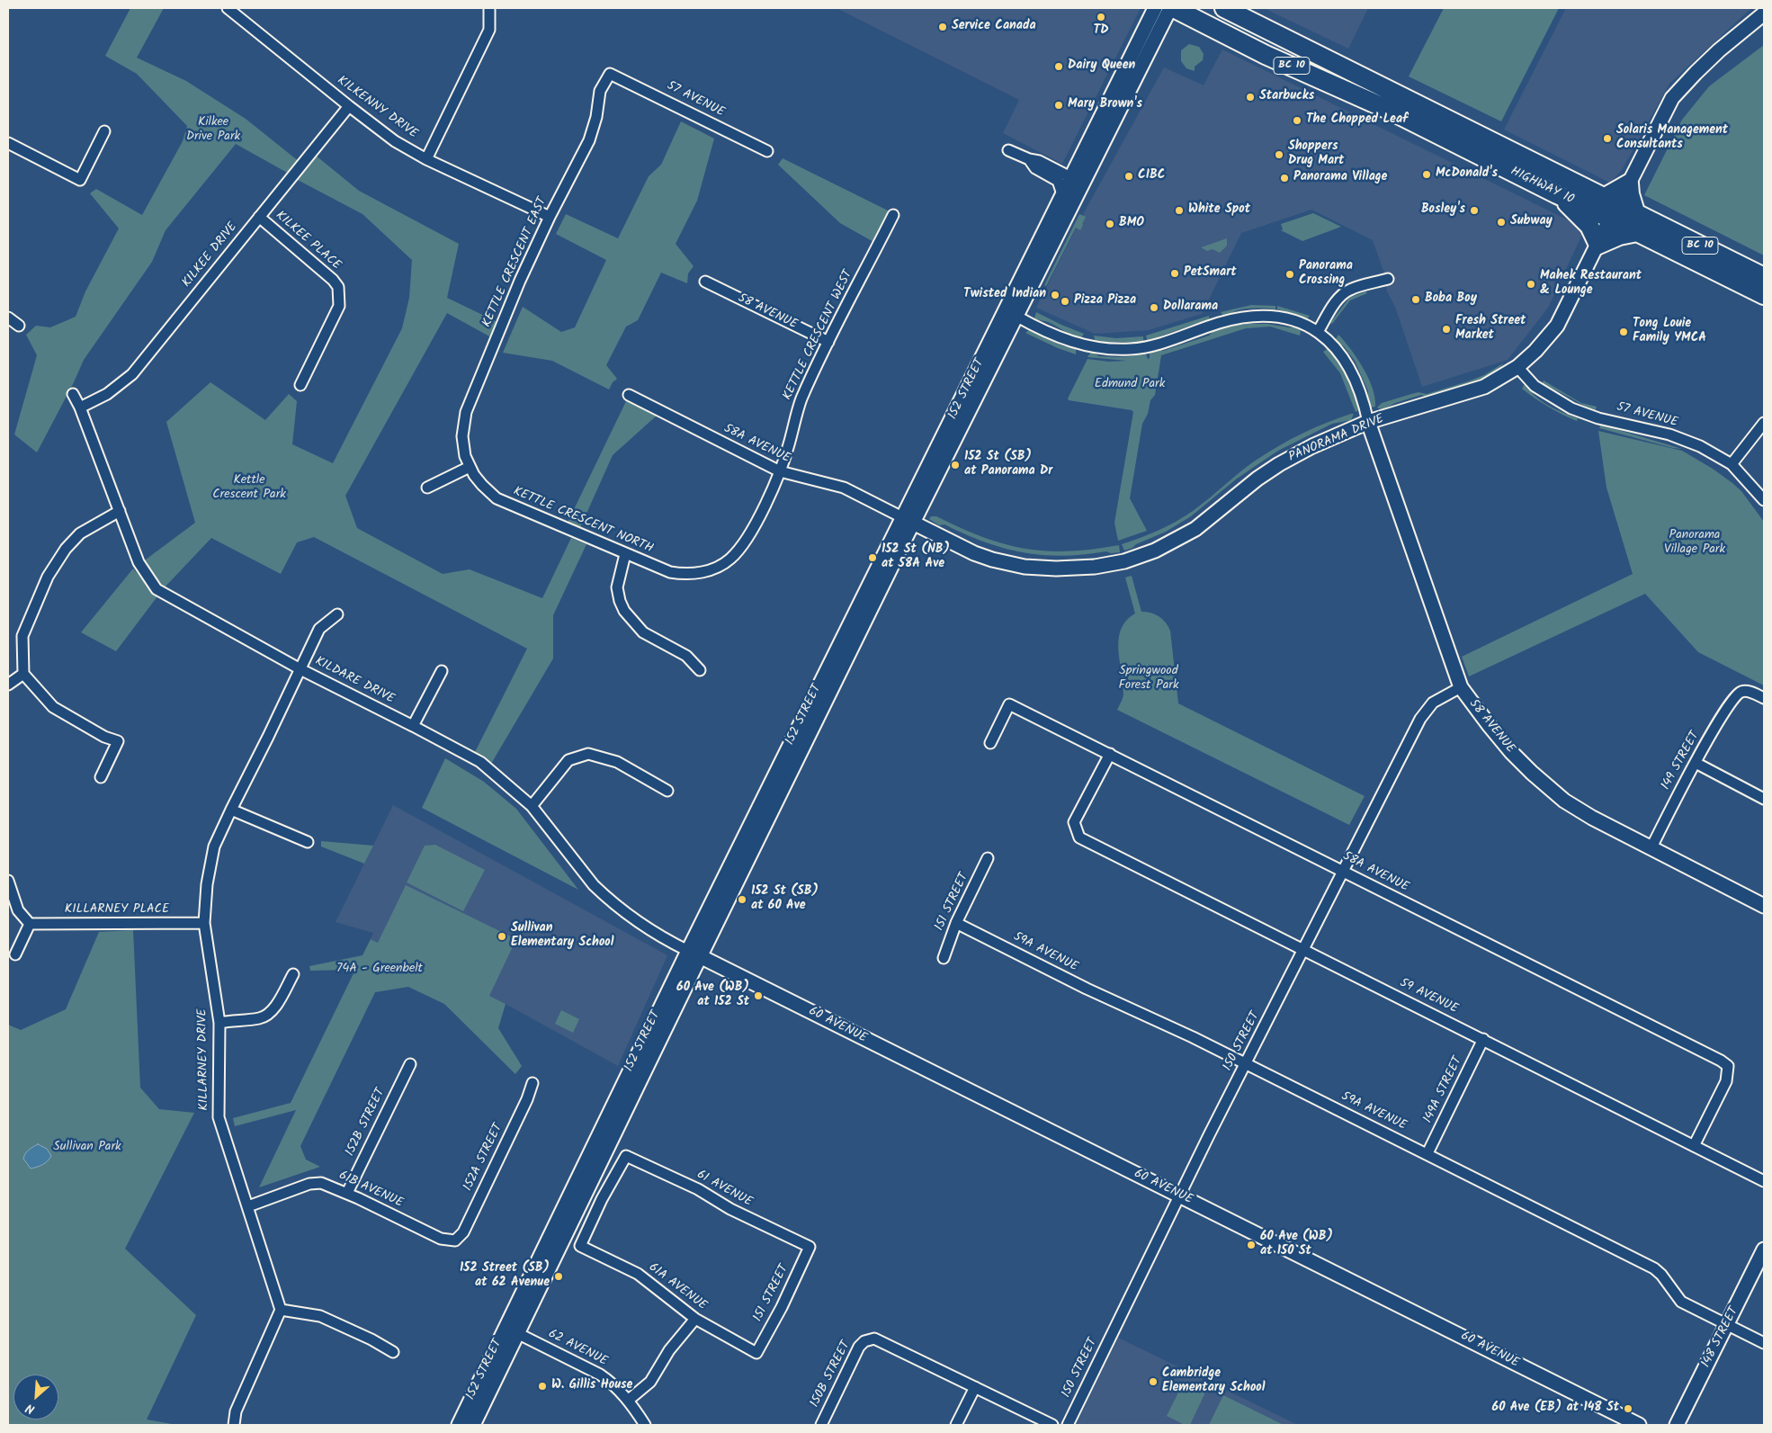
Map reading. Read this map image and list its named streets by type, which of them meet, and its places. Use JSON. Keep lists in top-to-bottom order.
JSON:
{
  "streets": {
    "highway": ["BC 10", "HIGHWAY 10"],
    "main road": [
      "58 AVENUE",
      "152 STREET",
      "PANORAMA DRIVE",
      "60 AVENUE",
      "148 STREET"
    ],
    "street": [
      "57 AVENUE",
      "KILKENNY DRIVE",
      "KILKEE PLACE",
      "KILKEE DRIVE",
      "KETTLE CRESCENT EAST",
      "KETTLE CRESCENT WEST",
      "58A AVENUE",
      "KETTLE CRESCENT NORTH",
      "KILDARE DRIVE",
      "149 STREET",
      "151 STREET",
      "KILLARNEY PLACE",
      "59A AVENUE",
      "59 AVENUE",
      "150 STREET",
      "KILLARNEY DRIVE",
      "149A STREET",
      "152B STREET",
      "152A STREET",
      "61 AVENUE",
      "61B AVENUE",
      "61A AVENUE",
      "62 AVENUE",
      "150B STREET"
    ]
  },
  "crossings": [
    ["57 AVENUE", "KETTLE CRESCENT EAST"],
    ["57 AVENUE", "PANORAMA DRIVE"],
    ["KILKENNY DRIVE", "KILKEE DRIVE"],
    ["KILKENNY DRIVE", "KETTLE CRESCENT EAST"],
    ["HIGHWAY 10", "PANORAMA DRIVE"],
    ["KILKEE PLACE", "KILKEE DRIVE"],
    ["KILKEE DRIVE", "KILDARE DRIVE"],
    ["KETTLE CRESCENT EAST", "KETTLE CRESCENT NORTH"],
    ["58 AVENUE", "KETTLE CRESCENT WEST"],
    ["58 AVENUE", "PANORAMA DRIVE"],
    ["58 AVENUE", "149 STREET"],
    ["58 AVENUE", "150 STREET"],
    ["KETTLE CRESCENT WEST", "58A AVENUE"],
    ["KETTLE CRESCENT WEST", "KETTLE CRESCENT NORTH"],
    ["152 STREET", "PANORAMA DRIVE"],
    ["152 STREET", "58A AVENUE"],
    ["152 STREET", "KILDARE DRIVE"],
    ["152 STREET", "60 AVENUE"],
    ["152 STREET", "62 AVENUE"],
    ["PANORAMA DRIVE", "58A AVENUE"],
    ["58A AVENUE", "59 AVENUE"],
    ["58A AVENUE", "150 STREET"],
    ["KILDARE DRIVE", "60 AVENUE"],
    ["KILDARE DRIVE", "KILLARNEY DRIVE"],
    ["151 STREET", "59A AVENUE"],
    ["151 STREET", "61 AVENUE"],
    ["151 STREET", "61A AVENUE"],
    ["KILLARNEY PLACE", "KILLARNEY DRIVE"],
    ["59A AVENUE", "150 STREET"],
    ["59A AVENUE", "149A STREET"],
    ["59A AVENUE", "148 STREET"],
    ["59 AVENUE", "150 STREET"],
    ["59 AVENUE", "149A STREET"],
    ["60 AVENUE", "150 STREET"],
    ["KILLARNEY DRIVE", "61B AVENUE"],
    ["152B STREET", "61B AVENUE"],
    ["152A STREET", "61B AVENUE"],
    ["61 AVENUE", "61A AVENUE"]
  ],
  "parks": [
    "Kilkee Drive Park",
    "Edmund Park",
    "Kettle Crescent Park",
    "Panorama Village Park",
    "Springwood Forest Park",
    "74A - Greenbelt",
    "Sullivan Park"
  ],
  "places": [
    "TD",
    "Service Canada",
    "Dairy Queen",
    "Starbucks",
    "Mary Brown's",
    "The Chopped Leaf",
    "Solaris Management Consultants",
    "Shoppers Drug Mart",
    "McDonald's",
    "CIBC",
    "Panorama Village",
    "White Spot",
    "Bosley's",
    "Subway",
    "BMO",
    "PetSmart",
    "Panorama Crossing",
    "Mahek Restaurant & Lounge",
    "Twisted Indian",
    "Boba Boy",
    "Pizza Pizza",
    "Dollarama",
    "Fresh Street Market",
    "Tong Louie Family YMCA",
    "152 St (SB) at Panorama Dr",
    "152 St (NB) at 58A Ave",
    "152 St (SB) at 60 Ave",
    "Sullivan Elementary School",
    "60 Ave (WB) at 152 St",
    "60 Ave (WB) at 150 St",
    "152 Street (SB) at 62 Avenue",
    "Cambridge Elementary School",
    "W. Gillis House",
    "60 Ave (EB) at 148 St"
  ],
  "north": "bottom left"
}
